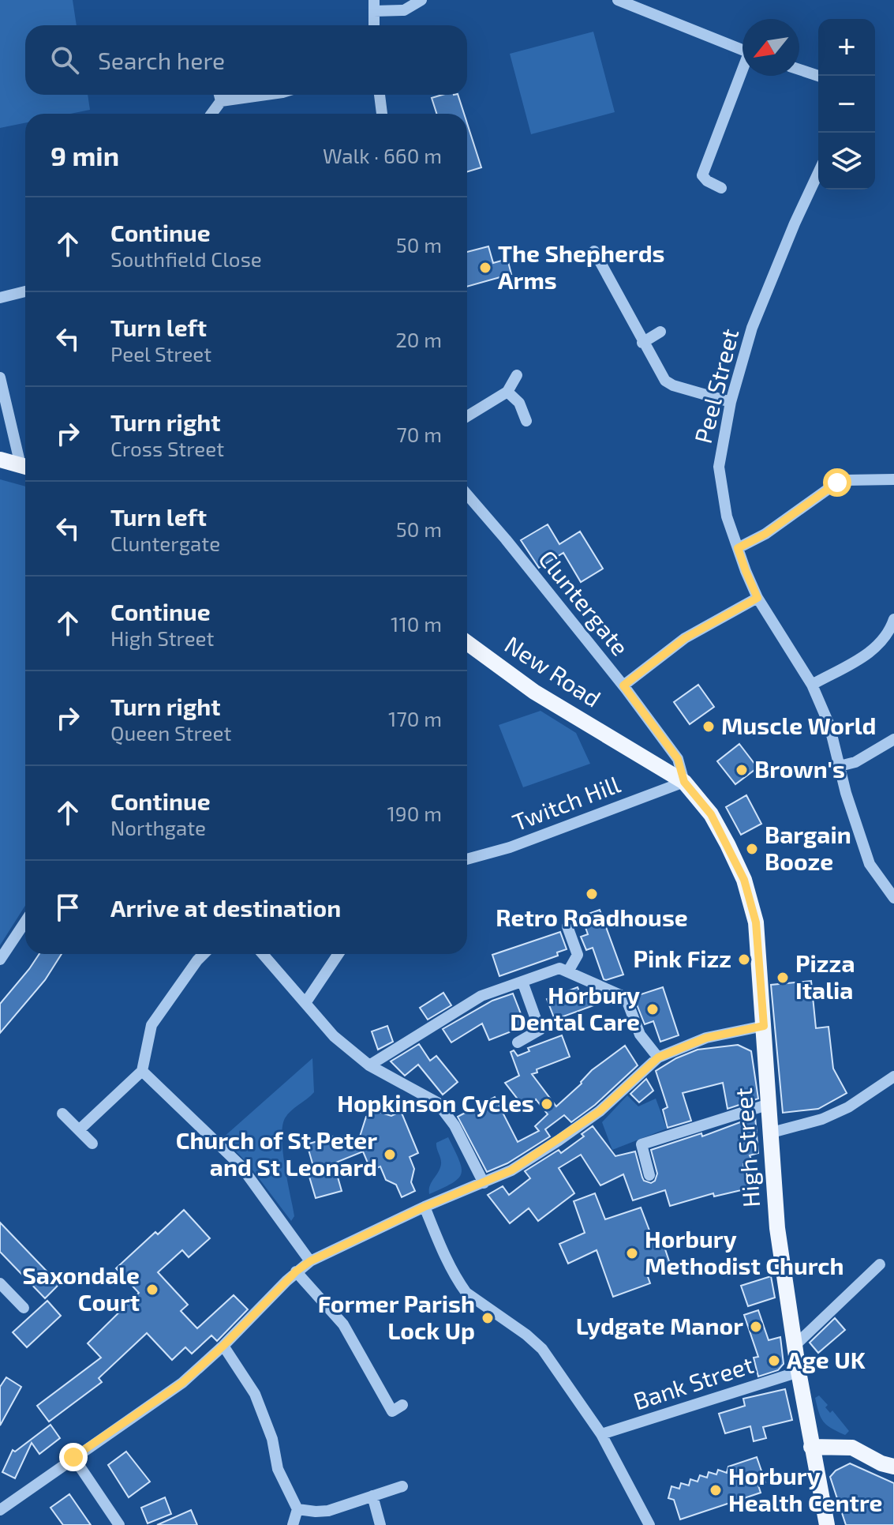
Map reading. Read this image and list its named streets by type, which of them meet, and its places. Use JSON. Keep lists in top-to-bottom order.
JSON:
{
  "streets": {
    "main road": ["New Road", "High Street"],
    "street": [
      "Peel Street",
      "Cluntergate",
      "Twitch Hill",
      "Bank Street"
    ]
  },
  "crossings": [
    ["Cluntergate", "New Road"],
    ["Cluntergate", "Twitch Hill"],
    ["Cluntergate", "High Street"],
    ["New Road", "Twitch Hill"],
    ["New Road", "High Street"],
    ["Twitch Hill", "High Street"],
    ["High Street", "Bank Street"]
  ],
  "places": [
    "The Shepherds Arms",
    "Muscle World",
    "Brown's",
    "Bargain Booze",
    "Retro Roadhouse",
    "Pink Fizz",
    "Pizza Italia",
    "Horbury Dental Care",
    "Hopkinson Cycles",
    "Church of St Peter and St Leonard",
    "Horbury Methodist Church",
    "Saxondale Court",
    "Former Parish Lock Up",
    "Lydgate Manor",
    "Age UK",
    "Horbury Health Centre"
  ],
  "north": "bottom left",
  "page": {
    "map_buttons": ["+", "−"],
    "search": "Search here",
    "heading": ["9 min", "Walk · 660 m"],
    "list": [
      ["Continue", "Southfield Close", "50 m"],
      ["Turn left", "Peel Street", "20 m"],
      ["Turn right", "Cross Street", "70 m"],
      ["Turn left", "Cluntergate", "50 m"],
      ["Continue", "High Street", "110 m"],
      ["Turn right", "Queen Street", "170 m"],
      ["Continue", "Northgate", "190 m"],
      "Arrive at destination"
    ]
  }
}
